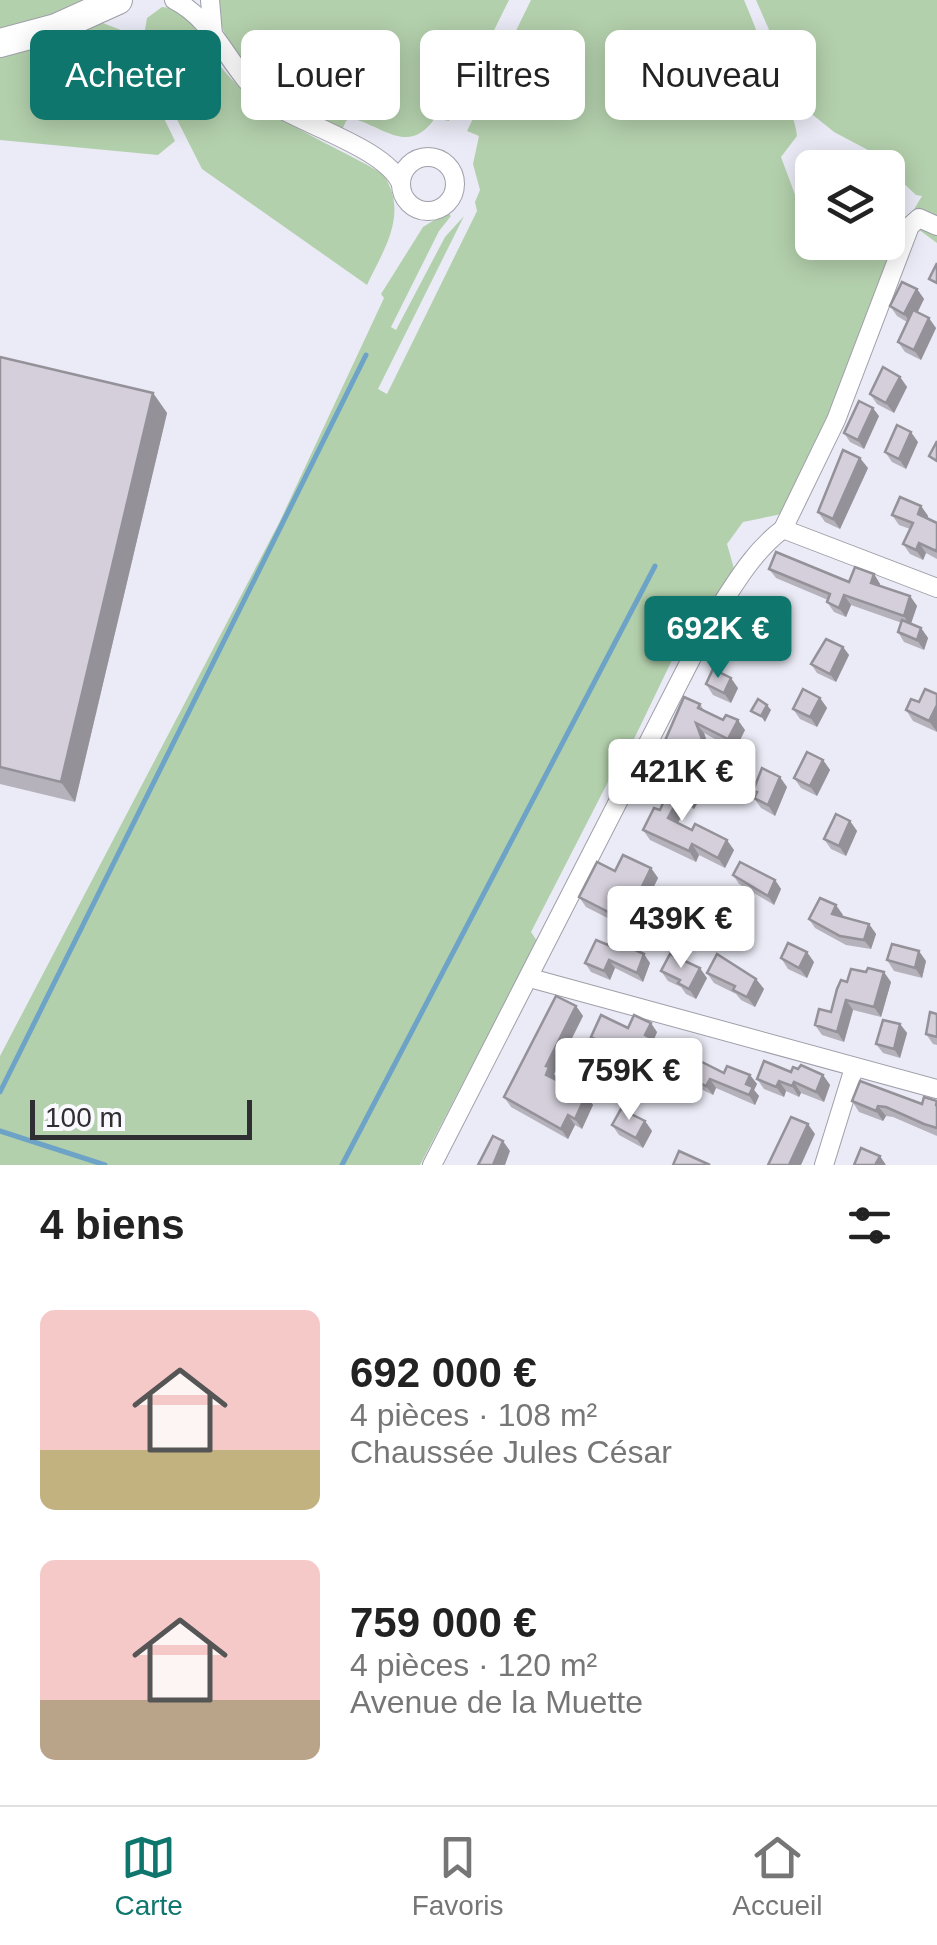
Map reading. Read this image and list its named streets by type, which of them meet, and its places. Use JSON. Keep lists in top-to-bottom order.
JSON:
{
  "scale_bar": "100 m",
  "page": {
    "chip": [
      "Acheter",
      "Louer",
      "Filtres",
      "Nouveau"
    ],
    "price": [
      "692K €",
      "421K €",
      "439K €",
      "759K €"
    ],
    "scale": "100 m",
    "heading": "4 biens",
    "list": [
      {
        "name": "692 000 €",
        "note": "4 pièces · 108 m² · Chaussée Jules César"
      },
      {
        "name": "759 000 €",
        "note": "4 pièces · 120 m² · Avenue de la Muette"
      }
    ],
    "tabs": ["Carte", "Favoris", "Accueil"]
  }
}
